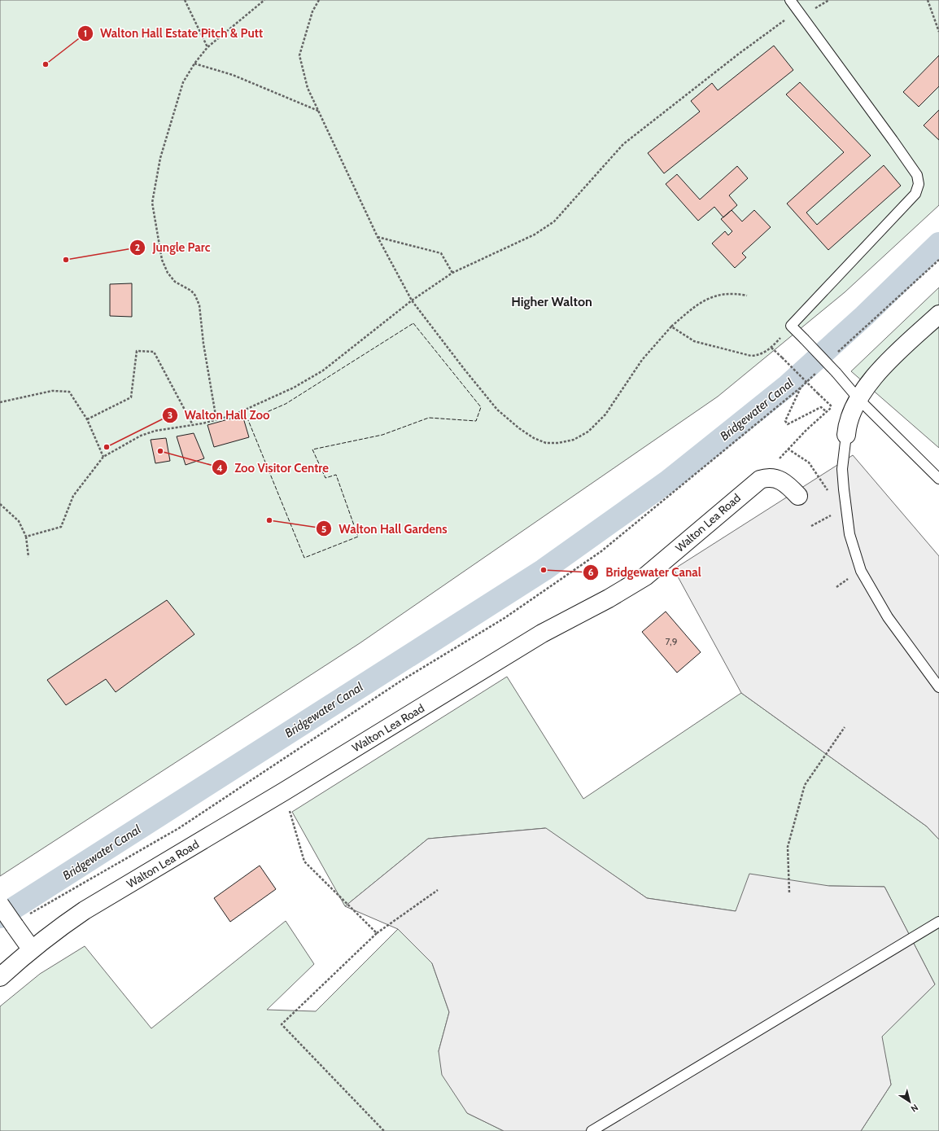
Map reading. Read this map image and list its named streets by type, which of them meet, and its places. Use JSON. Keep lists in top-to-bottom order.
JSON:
{
  "streets": {
    "street": ["Walton Lea Road"]
  },
  "districts": ["Higher Walton"],
  "water": ["Bridgewater Canal"],
  "places": [
    "Walton Hall Estate Pitch & Putt",
    "Jungle Parc",
    "Walton Hall Zoo",
    "Zoo Visitor Centre",
    "Walton Hall Gardens",
    "Bridgewater Canal"
  ],
  "house_numbers": ["7,9"],
  "north": "bottom right"
}
